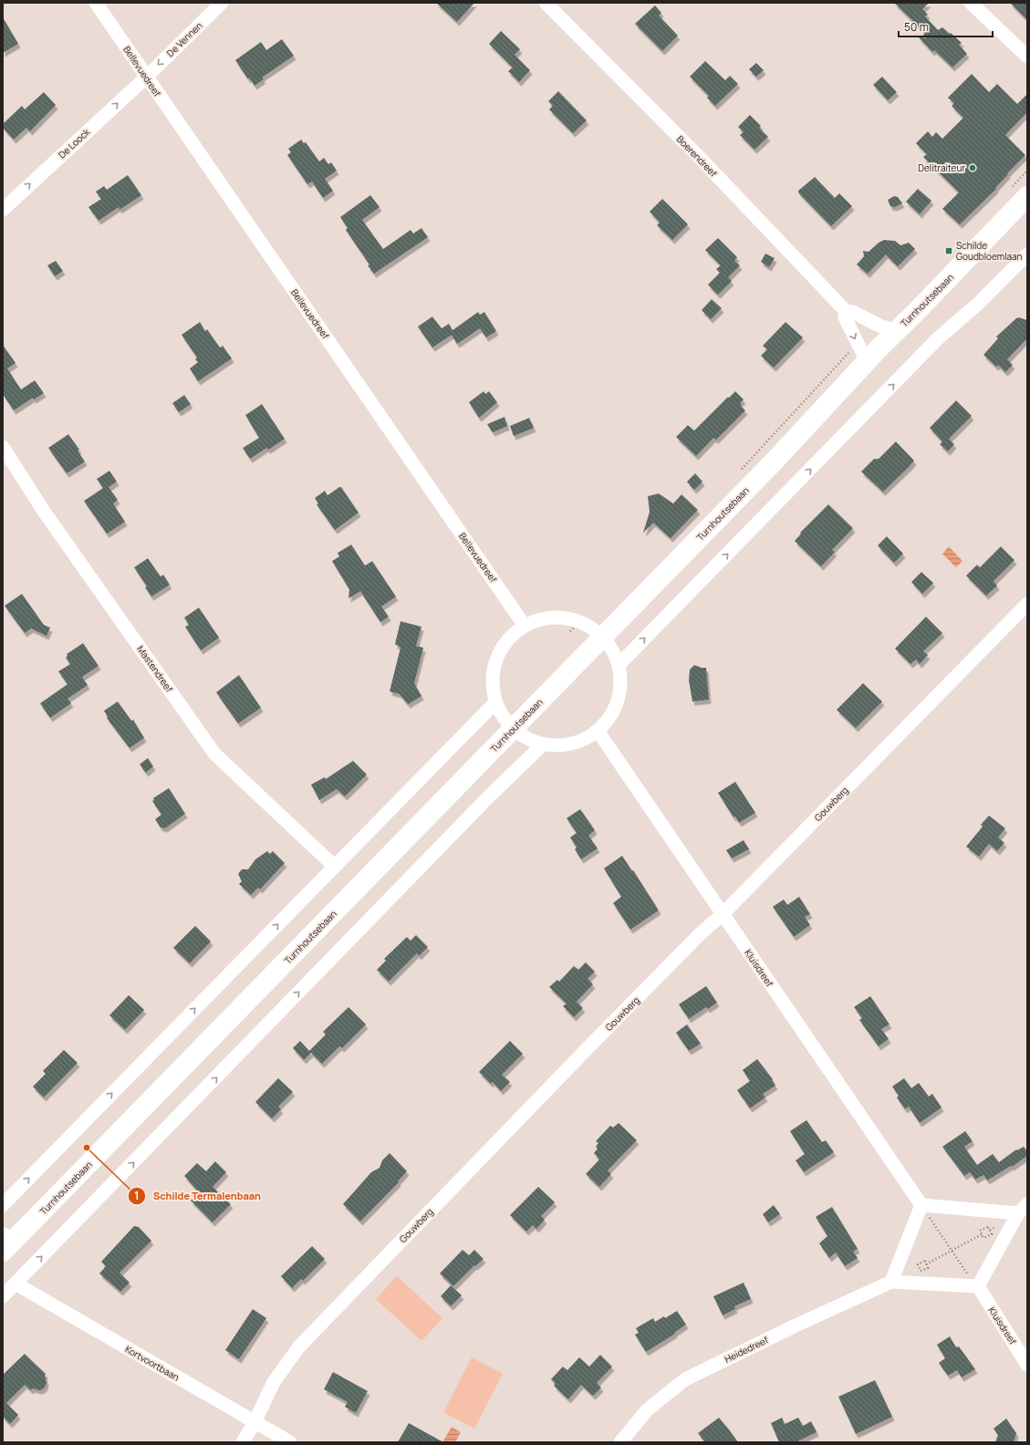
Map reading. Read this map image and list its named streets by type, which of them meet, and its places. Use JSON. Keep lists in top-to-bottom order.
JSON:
{
  "streets": {
    "main road": ["Turnhoutsebaan"],
    "street": [
      "De Vennen",
      "Bellevuedreef",
      "De Loock",
      "Boerendreef",
      "Mastendreef",
      "Gouwberg",
      "Kluisdreef",
      "Heidedreef",
      "Kortvoortbaan"
    ]
  },
  "crossings": [
    ["De Vennen", "Bellevuedreef"],
    ["De Vennen", "De Loock"],
    ["Bellevuedreef", "De Loock"],
    ["Boerendreef", "Turnhoutsebaan"],
    ["Gouwberg", "Kluisdreef"],
    ["Gouwberg", "Kortvoortbaan"]
  ],
  "one_way": ["De Vennen", "De Loock"],
  "places": {
    "other": ["Delitraiteur", "Schilde Termalenbaan"],
    "transit": ["Schilde Goudbloemlaan"]
  },
  "scale_bar": "50 m"
}
